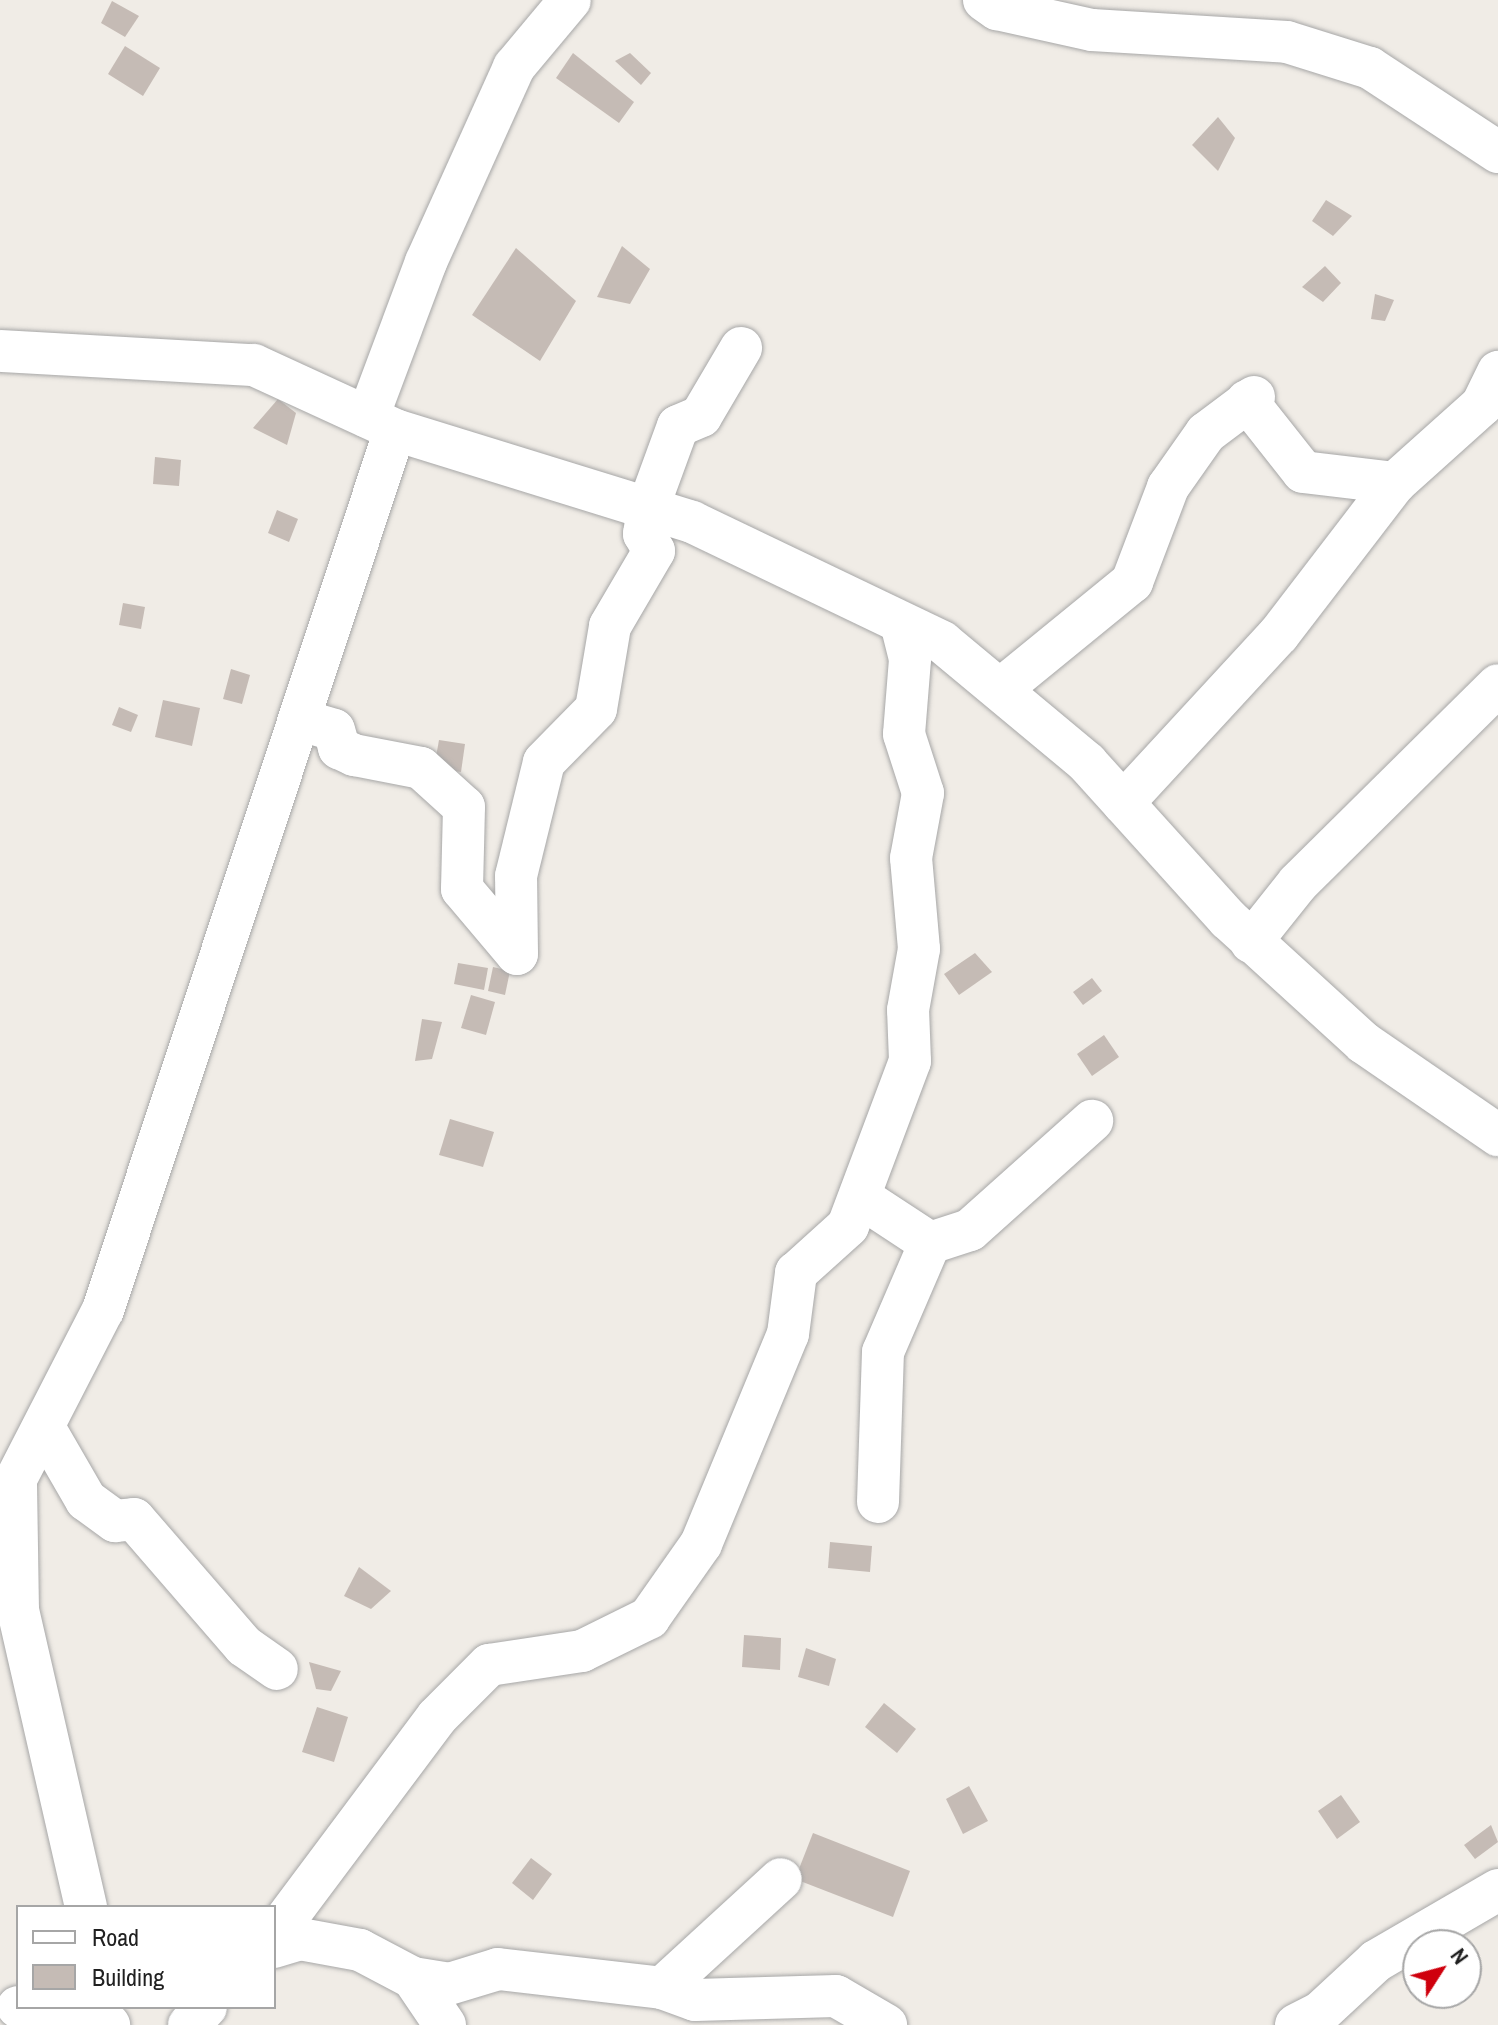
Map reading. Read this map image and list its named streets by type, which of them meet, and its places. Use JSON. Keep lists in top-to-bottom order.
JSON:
{
  "legend": ["Road", "Building"],
  "north": "top right"
}
